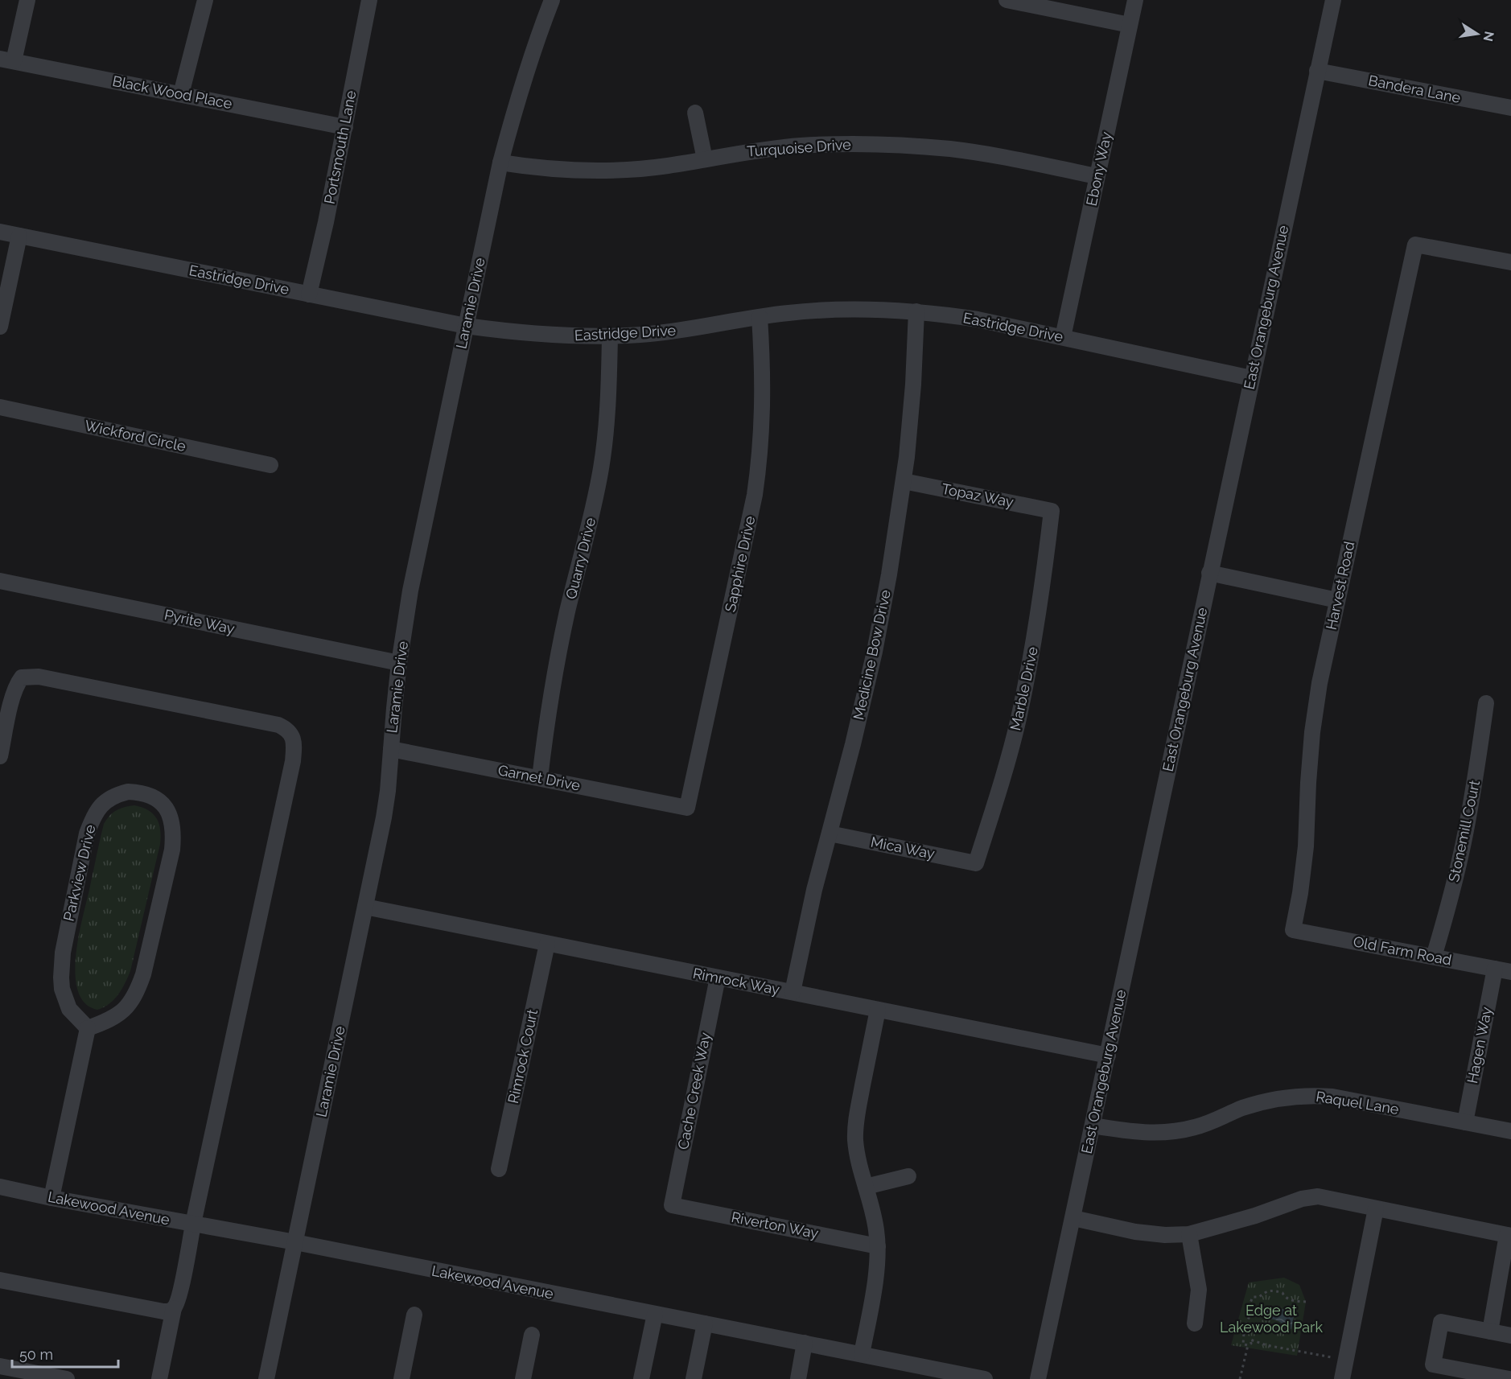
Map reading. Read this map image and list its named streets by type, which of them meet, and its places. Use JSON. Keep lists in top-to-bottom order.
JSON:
{
  "streets": {
    "street": [
      "Bandera Lane",
      "Black Wood Place",
      "Portsmouth Lane",
      "Turquoise Drive",
      "Ebony Way",
      "Eastridge Drive",
      "Laramie Drive",
      "East Orangeburg Avenue",
      "Wickford Circle",
      "Topaz Way",
      "Quarry Drive",
      "Sapphire Drive",
      "Harvest Road",
      "Pyrite Way",
      "Medicine Bow Drive",
      "Marble Drive",
      "Garnet Drive",
      "Stonemill Court",
      "Mica Way",
      "Parkview Drive",
      "Old Farm Road",
      "Rimrock Way",
      "Hagen Way",
      "Rimrock Court",
      "Cache Creek Way",
      "Raquel Lane",
      "Lakewood Avenue",
      "Riverton Way"
    ]
  },
  "crossings": [
    ["Bandera Lane", "East Orangeburg Avenue"],
    ["Black Wood Place", "Portsmouth Lane"],
    ["Portsmouth Lane", "Eastridge Drive"],
    ["Turquoise Drive", "Ebony Way"],
    ["Turquoise Drive", "Laramie Drive"],
    ["Ebony Way", "Eastridge Drive"],
    ["Eastridge Drive", "Laramie Drive"],
    ["Eastridge Drive", "East Orangeburg Avenue"],
    ["Eastridge Drive", "Quarry Drive"],
    ["Eastridge Drive", "Sapphire Drive"],
    ["Eastridge Drive", "Medicine Bow Drive"],
    ["Laramie Drive", "Pyrite Way"],
    ["Laramie Drive", "Garnet Drive"],
    ["Laramie Drive", "Rimrock Way"],
    ["Laramie Drive", "Lakewood Avenue"],
    ["East Orangeburg Avenue", "Rimrock Way"],
    ["East Orangeburg Avenue", "Raquel Lane"],
    ["Topaz Way", "Medicine Bow Drive"],
    ["Topaz Way", "Marble Drive"],
    ["Quarry Drive", "Garnet Drive"],
    ["Sapphire Drive", "Garnet Drive"],
    ["Harvest Road", "Old Farm Road"],
    ["Medicine Bow Drive", "Mica Way"],
    ["Medicine Bow Drive", "Rimrock Way"],
    ["Marble Drive", "Mica Way"],
    ["Stonemill Court", "Old Farm Road"],
    ["Old Farm Road", "Hagen Way"],
    ["Rimrock Way", "Rimrock Court"],
    ["Rimrock Way", "Cache Creek Way"],
    ["Hagen Way", "Raquel Lane"],
    ["Cache Creek Way", "Riverton Way"]
  ],
  "parks": ["Edge at Lakewood Park"],
  "scale_bar": "50 m",
  "north": "right"
}
